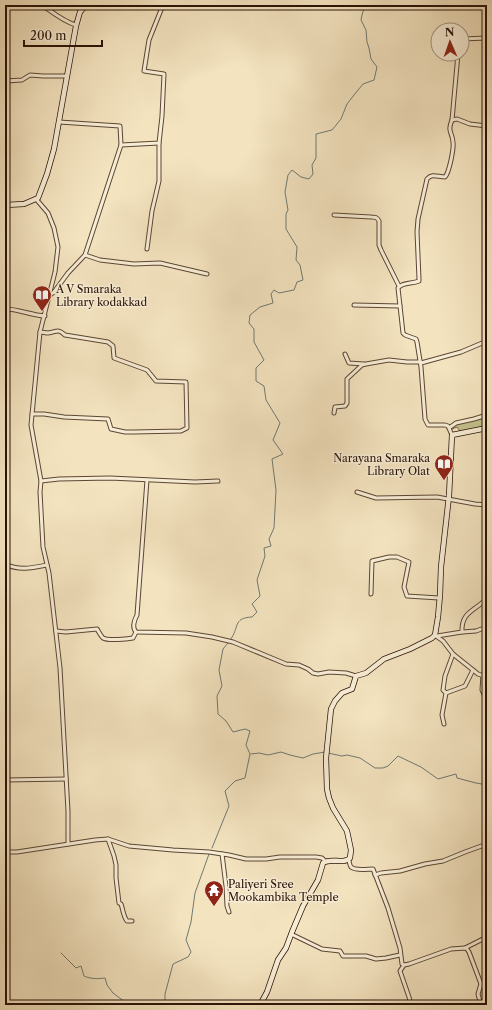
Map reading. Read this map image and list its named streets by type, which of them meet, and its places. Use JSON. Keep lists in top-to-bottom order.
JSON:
{
  "places": {
    "library": ["A V Smaraka Library kodakkad", "Narayana Smaraka Library Olat"],
    "temple": ["Paliyeri Sree Mookambika Temple"]
  },
  "scale_bar": "200 m",
  "north": "top"
}
